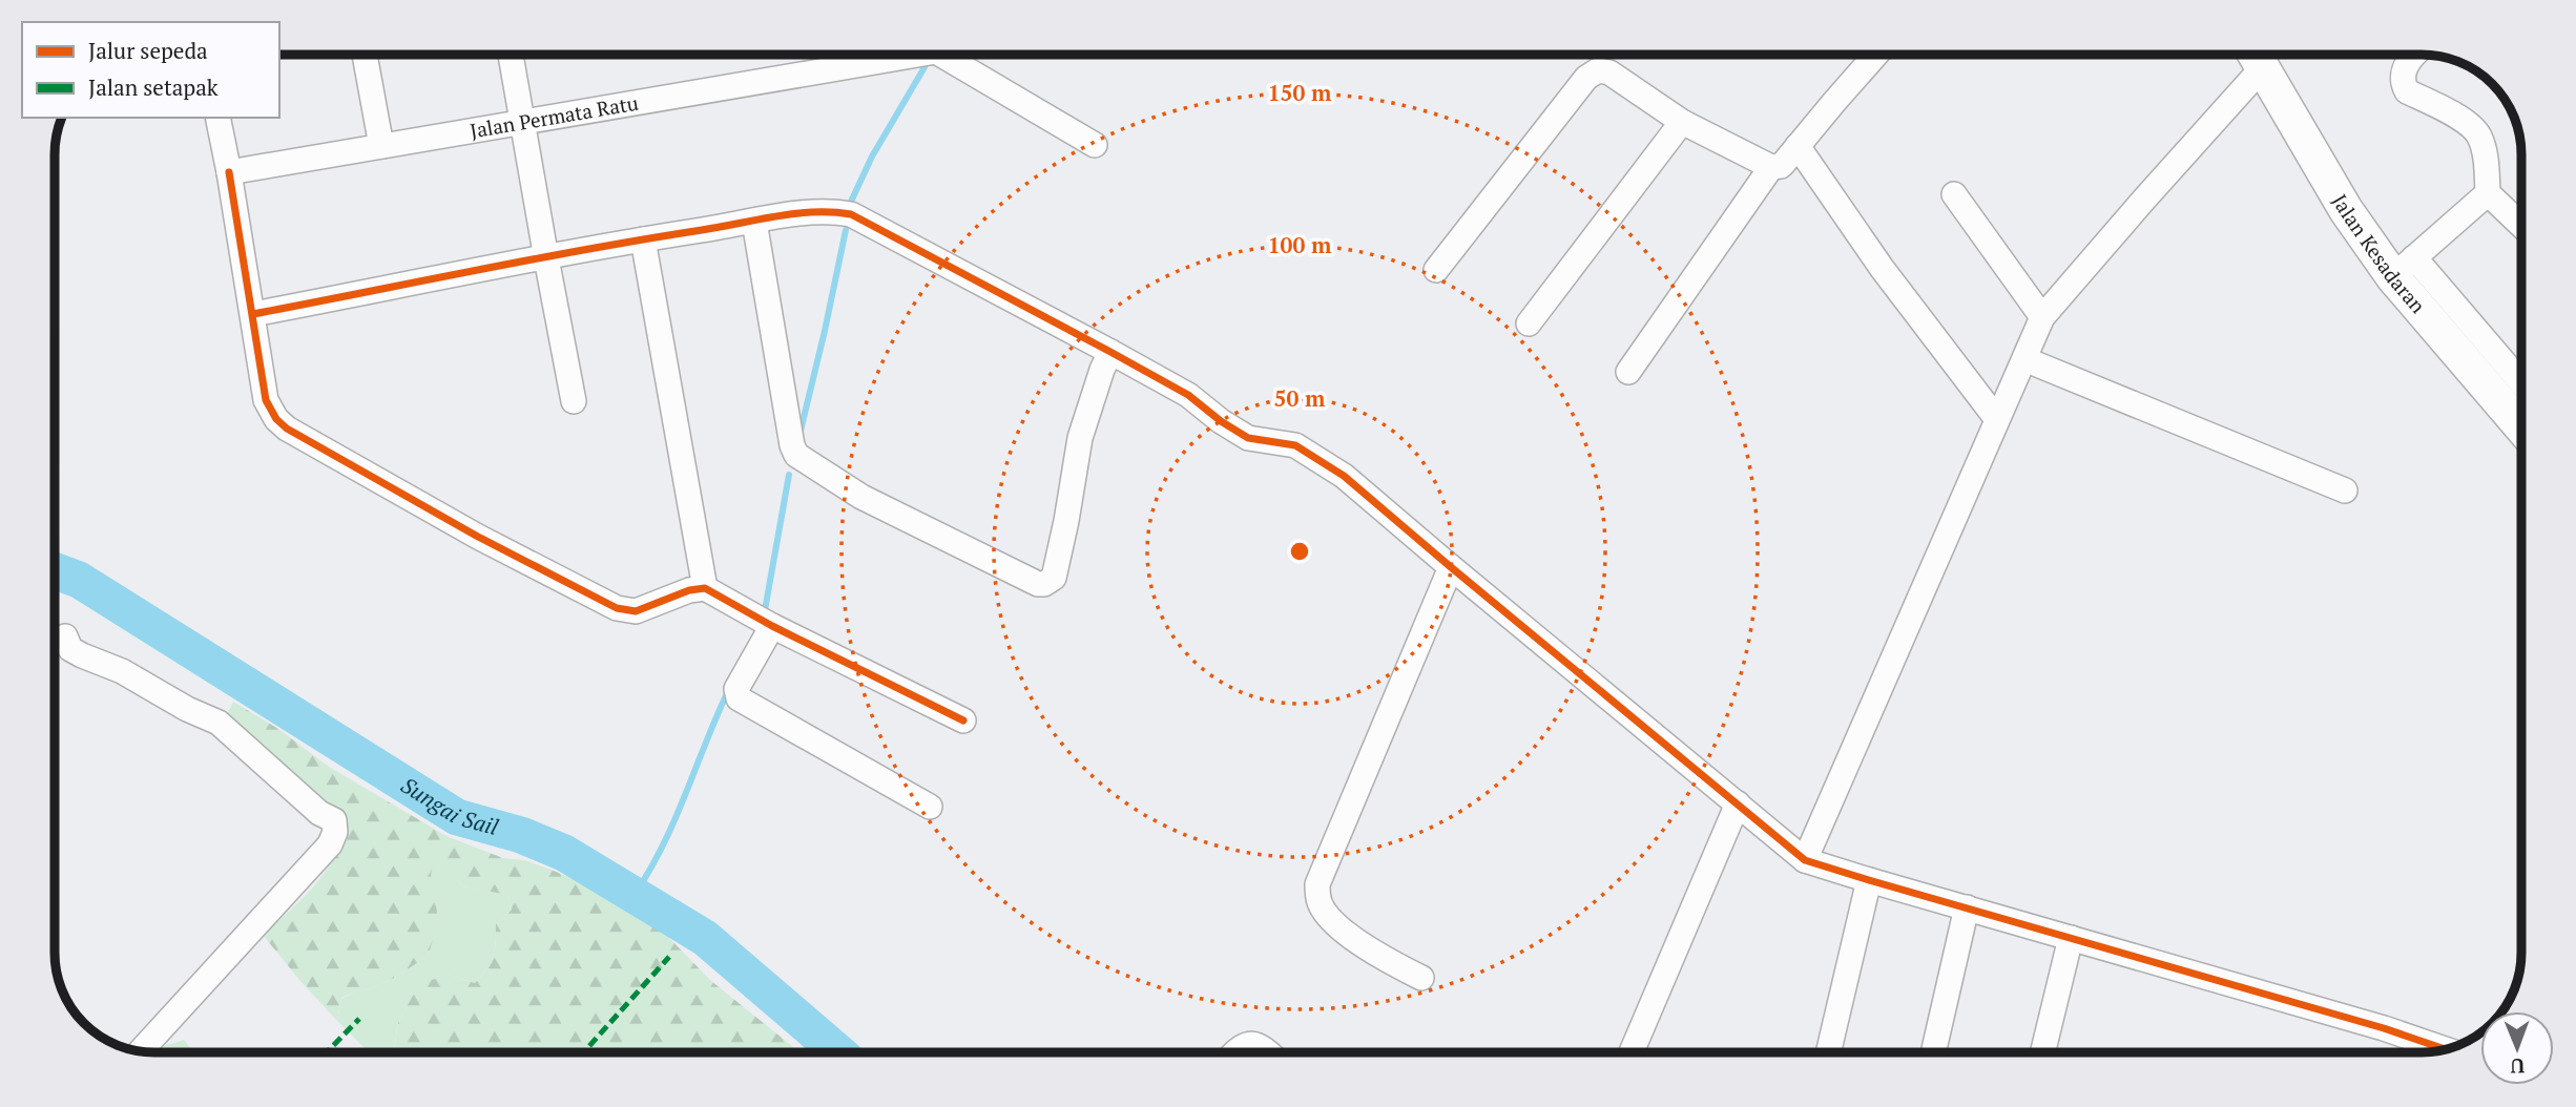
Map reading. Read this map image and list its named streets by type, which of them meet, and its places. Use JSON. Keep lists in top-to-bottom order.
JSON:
{
  "streets": {
    "street": ["Jalan Permata Ratu", "Jalan Kesadaran"]
  },
  "water": ["Sungai Sail"],
  "legend": ["Jalur sepeda", "Jalan setapak"],
  "north": "bottom",
  "rings": ["150 m", "100 m", "50 m"]
}
